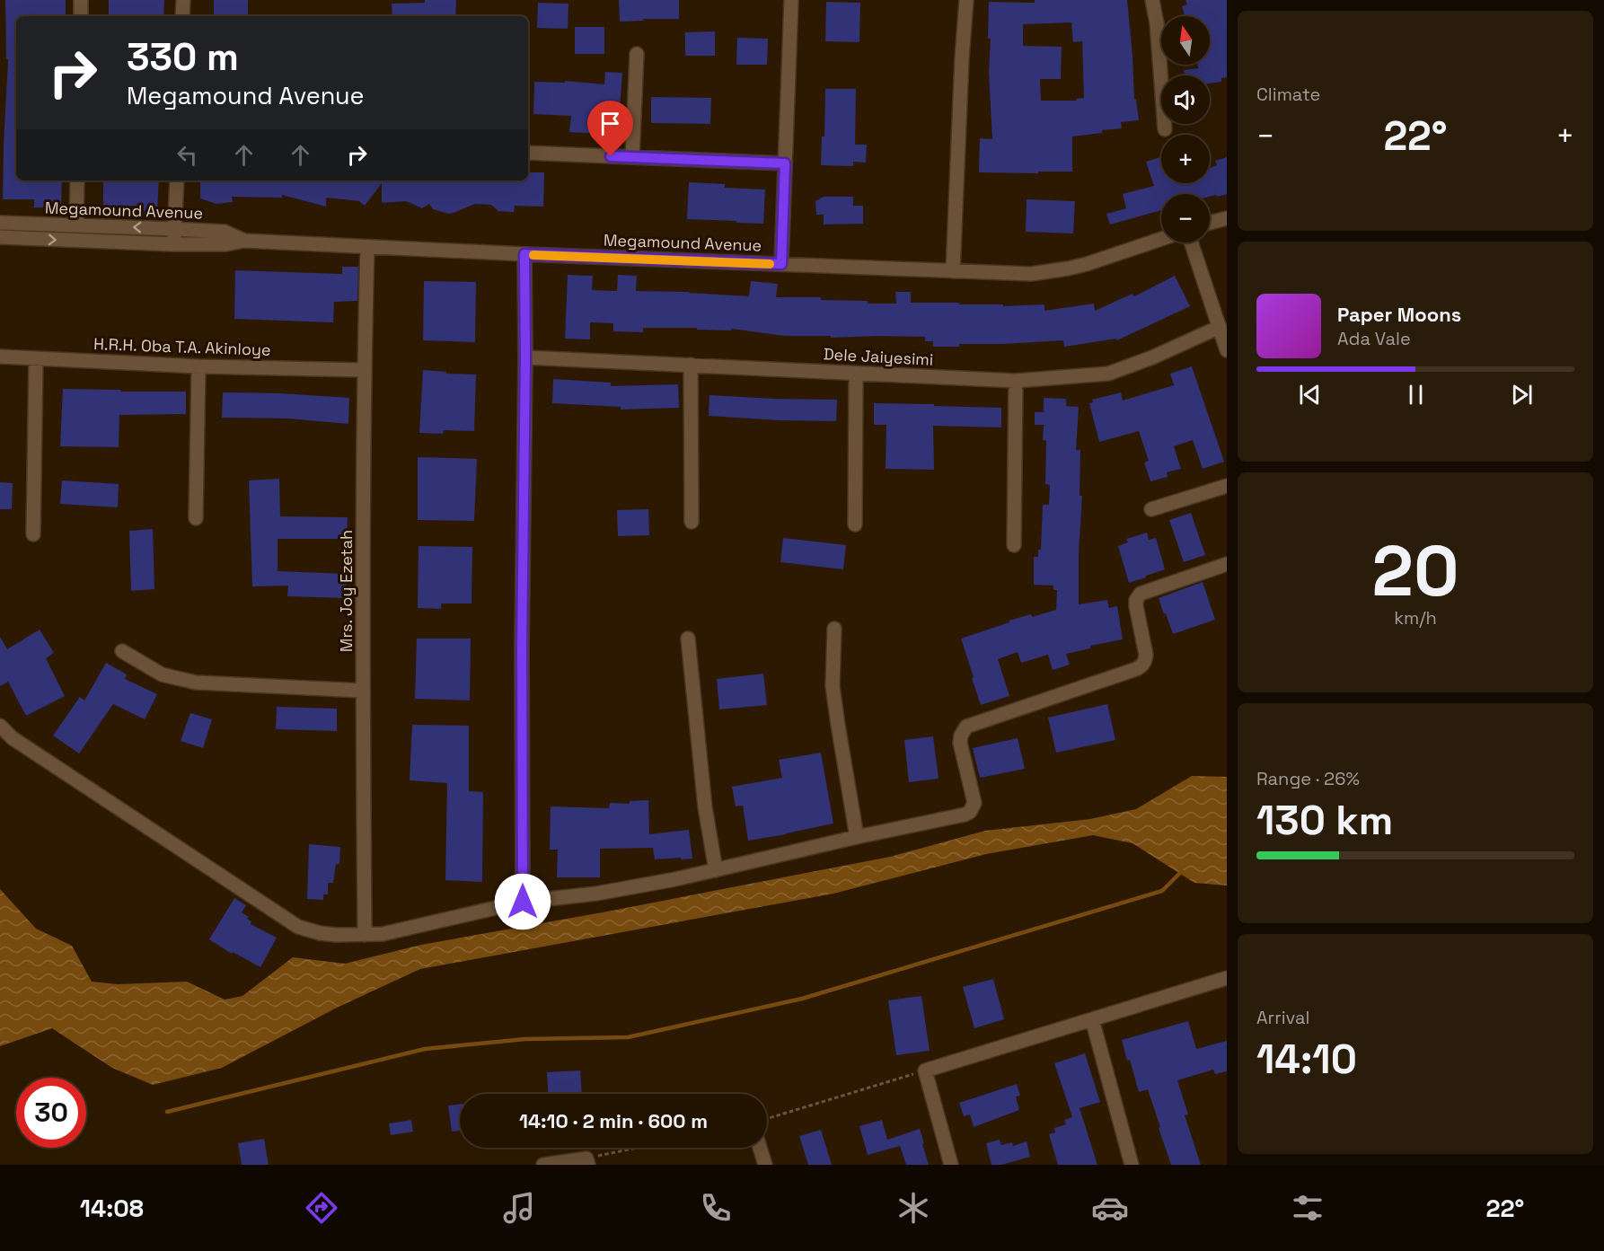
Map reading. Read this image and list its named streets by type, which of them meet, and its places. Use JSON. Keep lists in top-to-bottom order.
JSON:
{
  "streets": {
    "street": [
      "Megamound Avenue",
      "H.R.H. Oba T.A. Akinloye",
      "Dele Jaiyesimi",
      "Mrs. Joy Ezetah"
    ]
  },
  "crossings": [
    ["Megamound Avenue", "Mrs. Joy Ezetah"],
    ["H.R.H. Oba T.A. Akinloye", "Mrs. Joy Ezetah"]
  ],
  "north": "top",
  "page": {
    "tile": [
      "Climate",
      ["20", "km/h"],
      ["Range · 26%", "130 km"],
      ["Arrival", "14:10"]
    ],
    "map_buttons": ["+", "−"],
    "turn": ["330 m", "Megamound Avenue"],
    "heat": ["−", "22°", "+"],
    "song": ["Paper Moons", "Ada Vale"],
    "limit": "30",
    "trip": "14:10 · 2 min · 600 m",
    "tabs": ["14:08", "22°"]
  }
}
